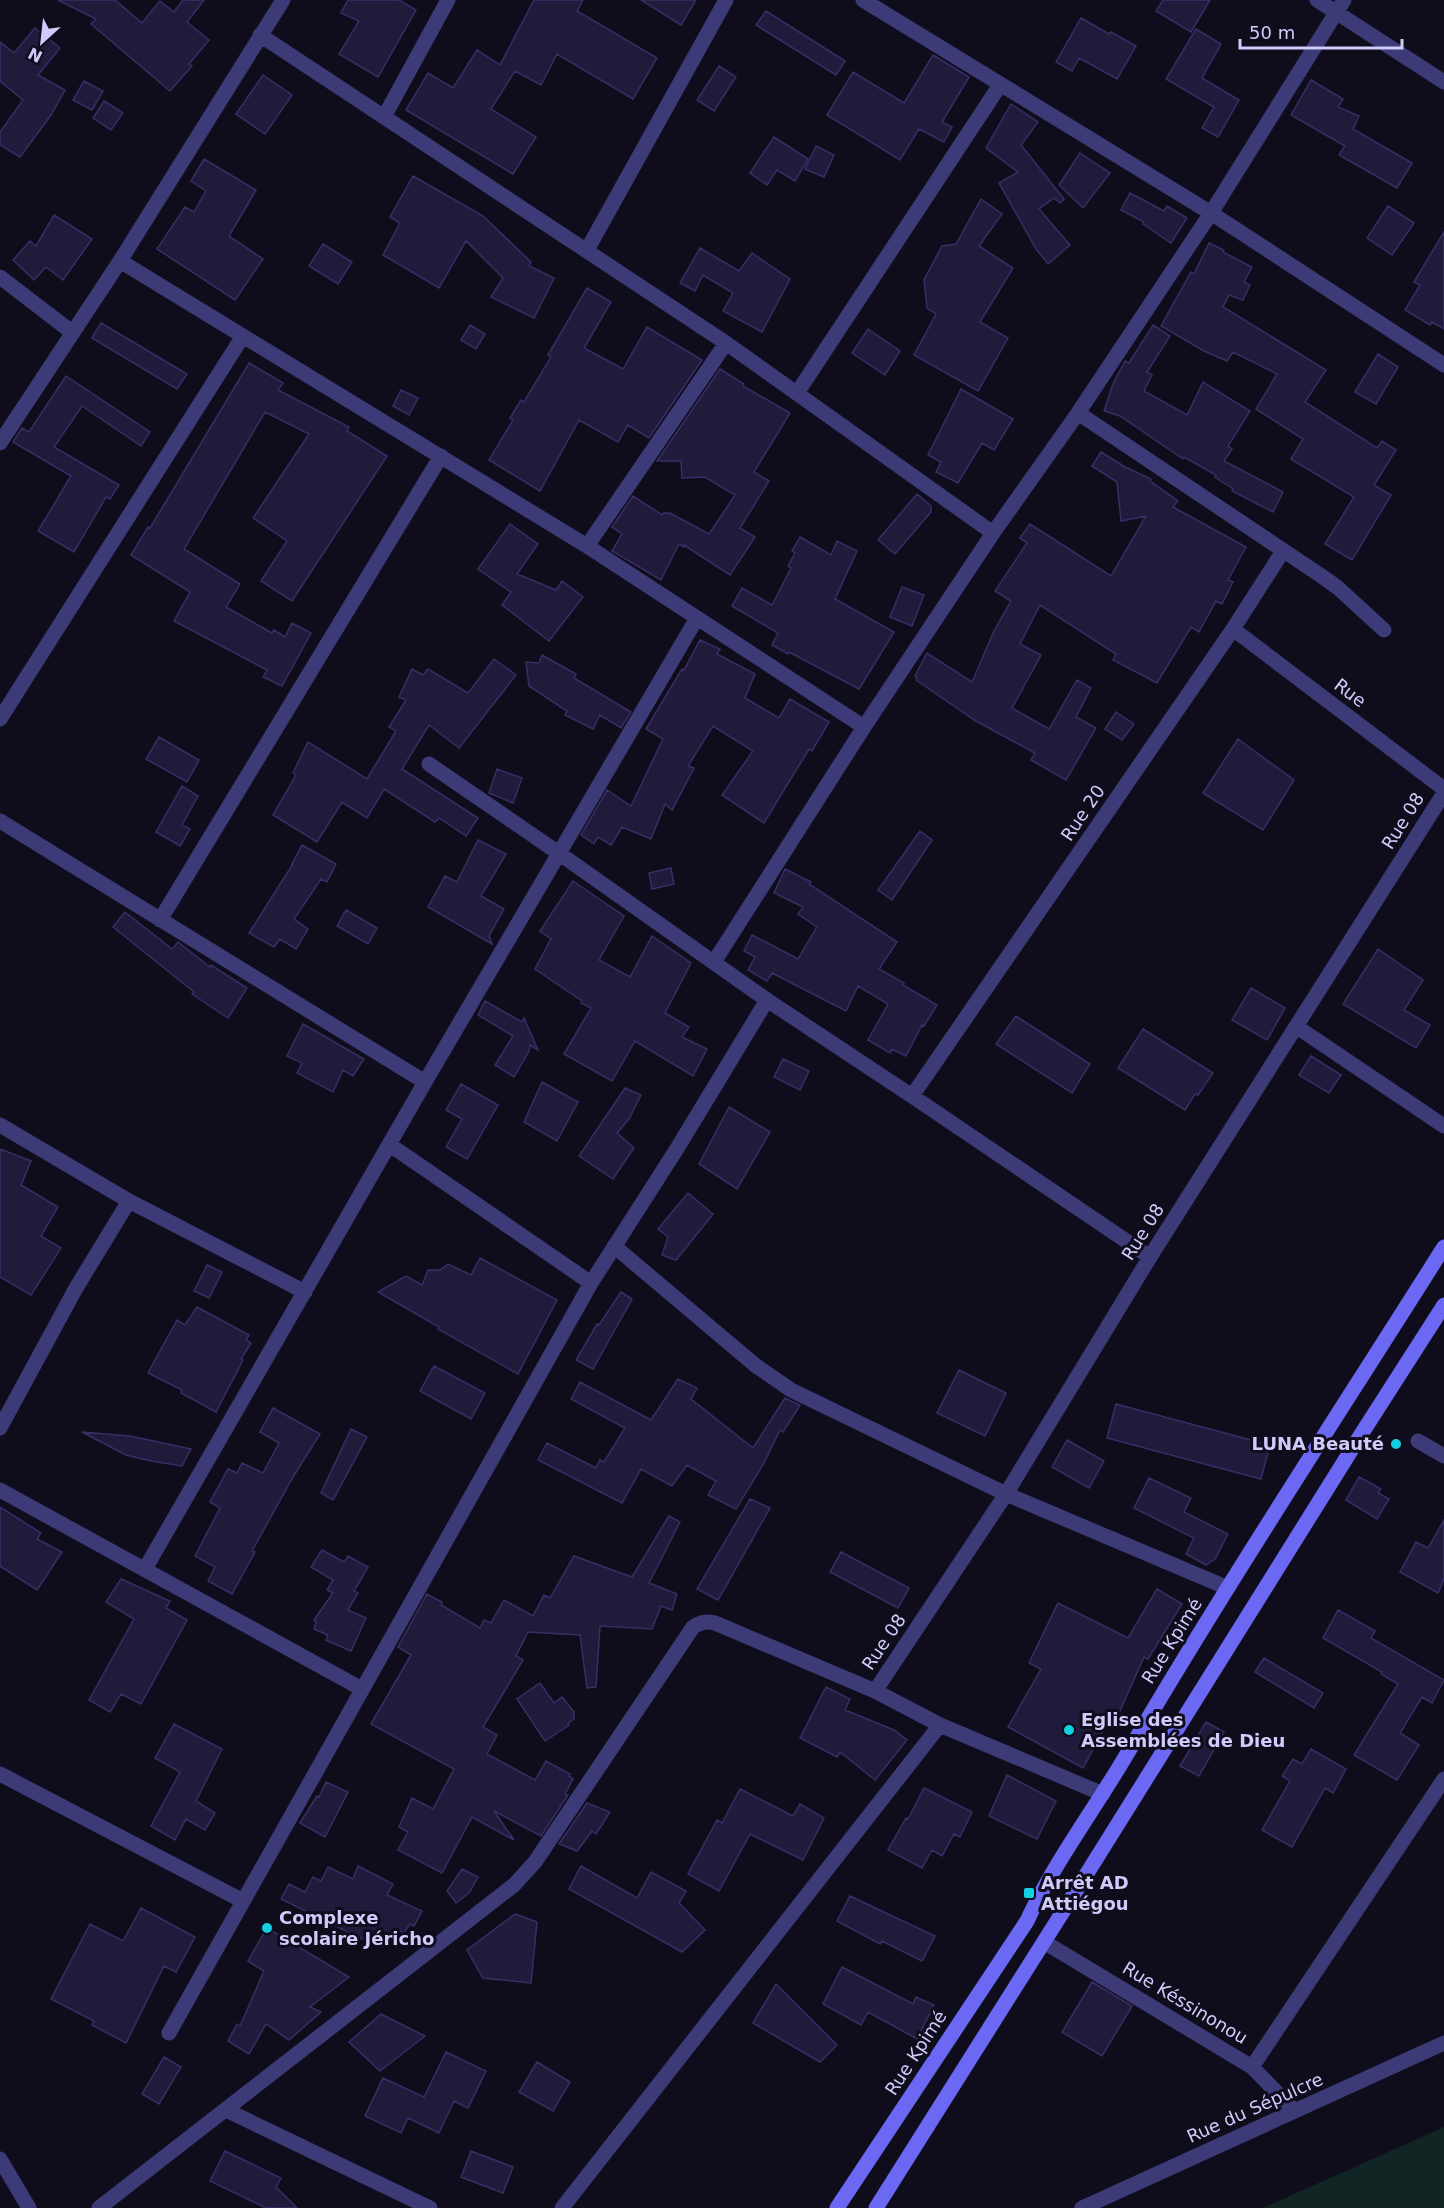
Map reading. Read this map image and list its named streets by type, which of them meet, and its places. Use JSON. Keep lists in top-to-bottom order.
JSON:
{
  "streets": {
    "main road": ["Rue Kpimé"],
    "street": [
      "Rue",
      "Rue 20",
      "Rue 08",
      "Rue Késsinonou",
      "Rue du Sépulcre"
    ]
  },
  "crossings": [
    ["Rue", "Rue 20"],
    ["Rue", "Rue 08"],
    ["Rue Késsinonou", "Rue du Sépulcre"]
  ],
  "places": {
    "other": ["LUNA Beauté", "Eglise des Assemblées de Dieu", "Complexe scolaire Jéricho"],
    "transit": ["Arrêt AD Attiégou"]
  },
  "scale_bar": "50 m",
  "north": "bottom left"
}
